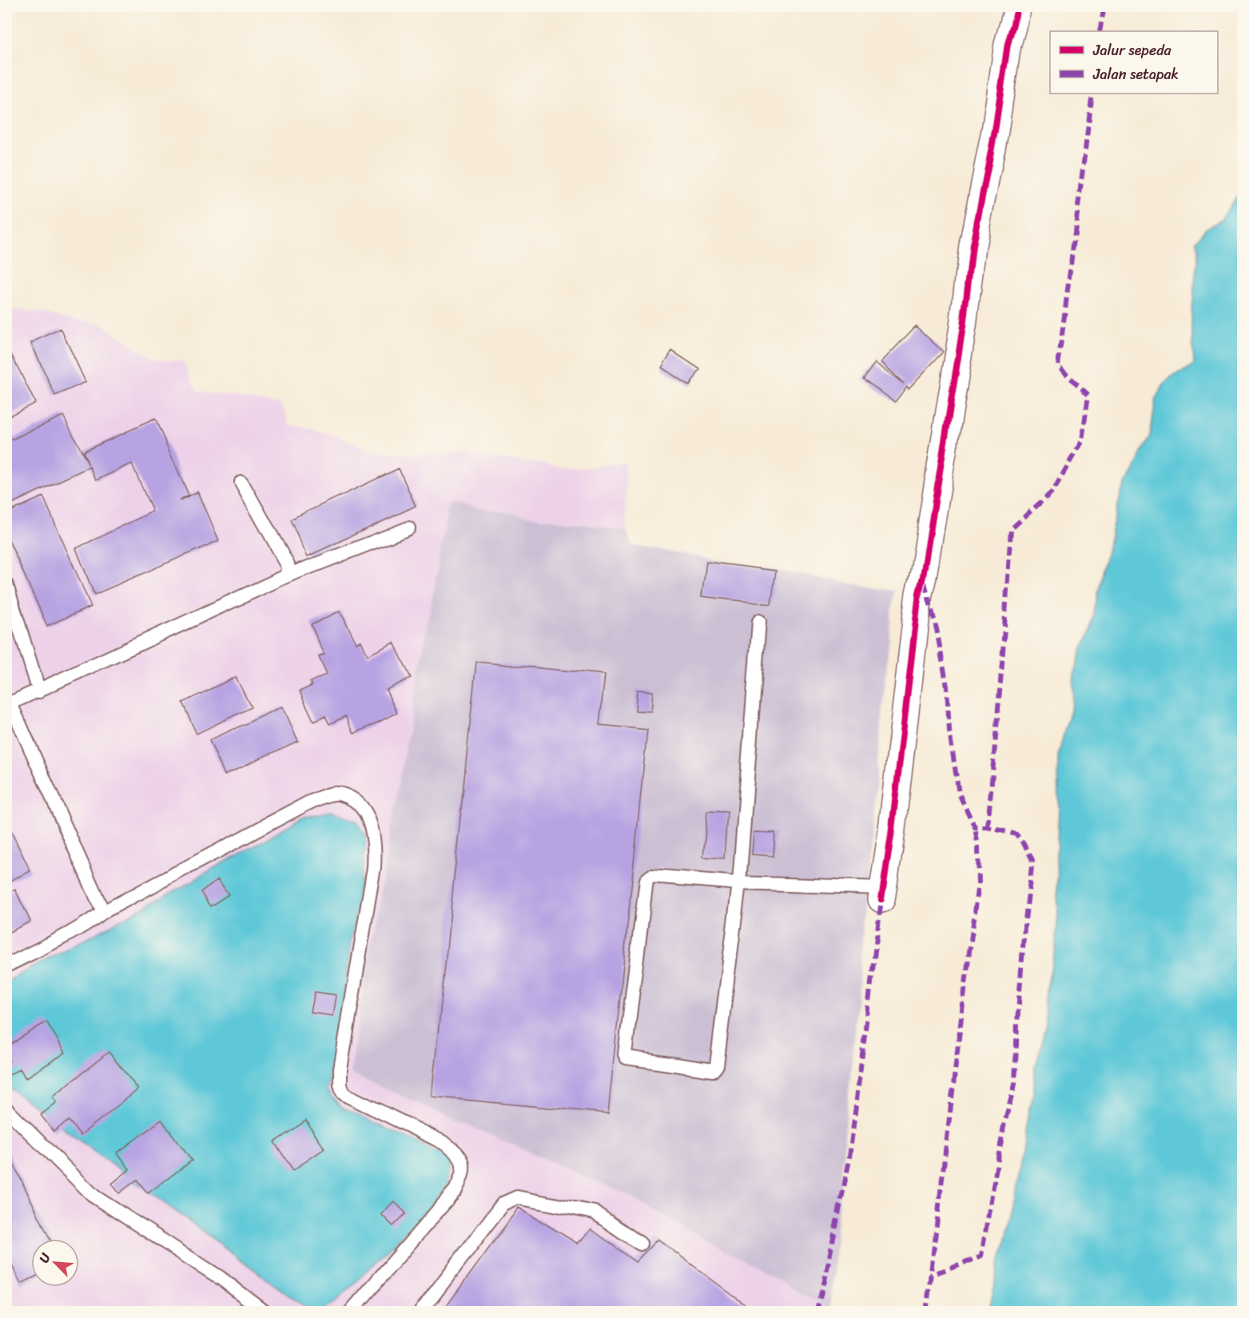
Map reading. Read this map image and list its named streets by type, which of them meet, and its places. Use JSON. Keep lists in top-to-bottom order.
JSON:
{
  "legend": ["Jalur sepeda", "Jalan setapak"],
  "north": "top left"
}
